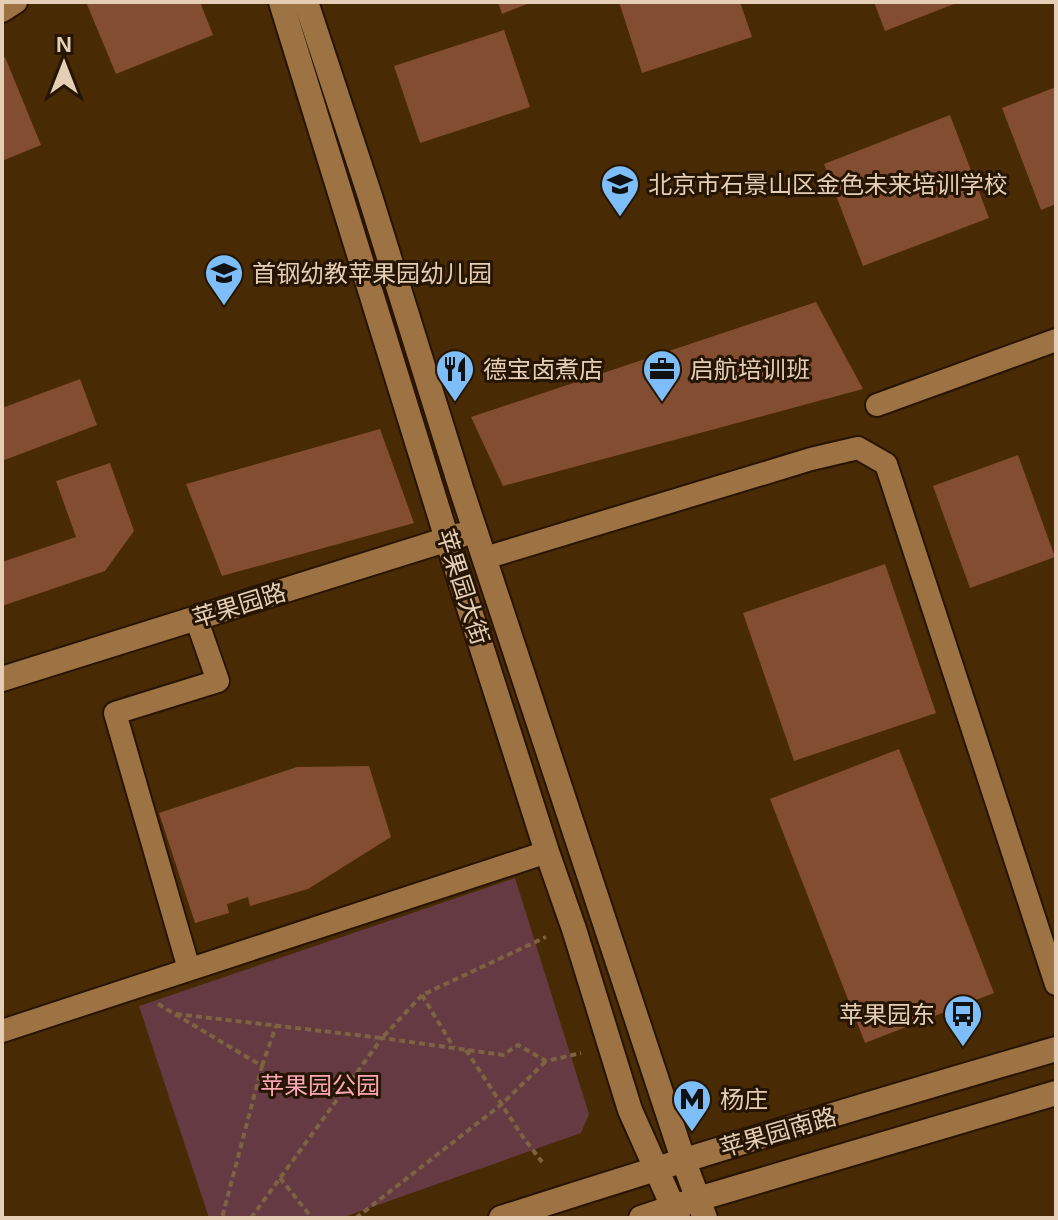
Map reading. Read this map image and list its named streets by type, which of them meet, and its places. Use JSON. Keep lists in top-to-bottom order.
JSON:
{
  "streets": {
    "main road": ["苹果园大街", "苹果园路", "苹果园南路"]
  },
  "crossings": [
    ["苹果园大街", "苹果园路"],
    ["苹果园大街", "苹果园南路"]
  ],
  "parks": ["苹果园公园"],
  "places": {
    "school or university": ["北京市石景山区金色未来培训学校", "首钢幼教苹果园幼儿园"],
    "restaurant": ["德宝卤煮店"],
    "office": ["启航培训班"],
    "bus stop": ["苹果园东"],
    "metro station": ["杨庄"]
  },
  "north": "top"
}
